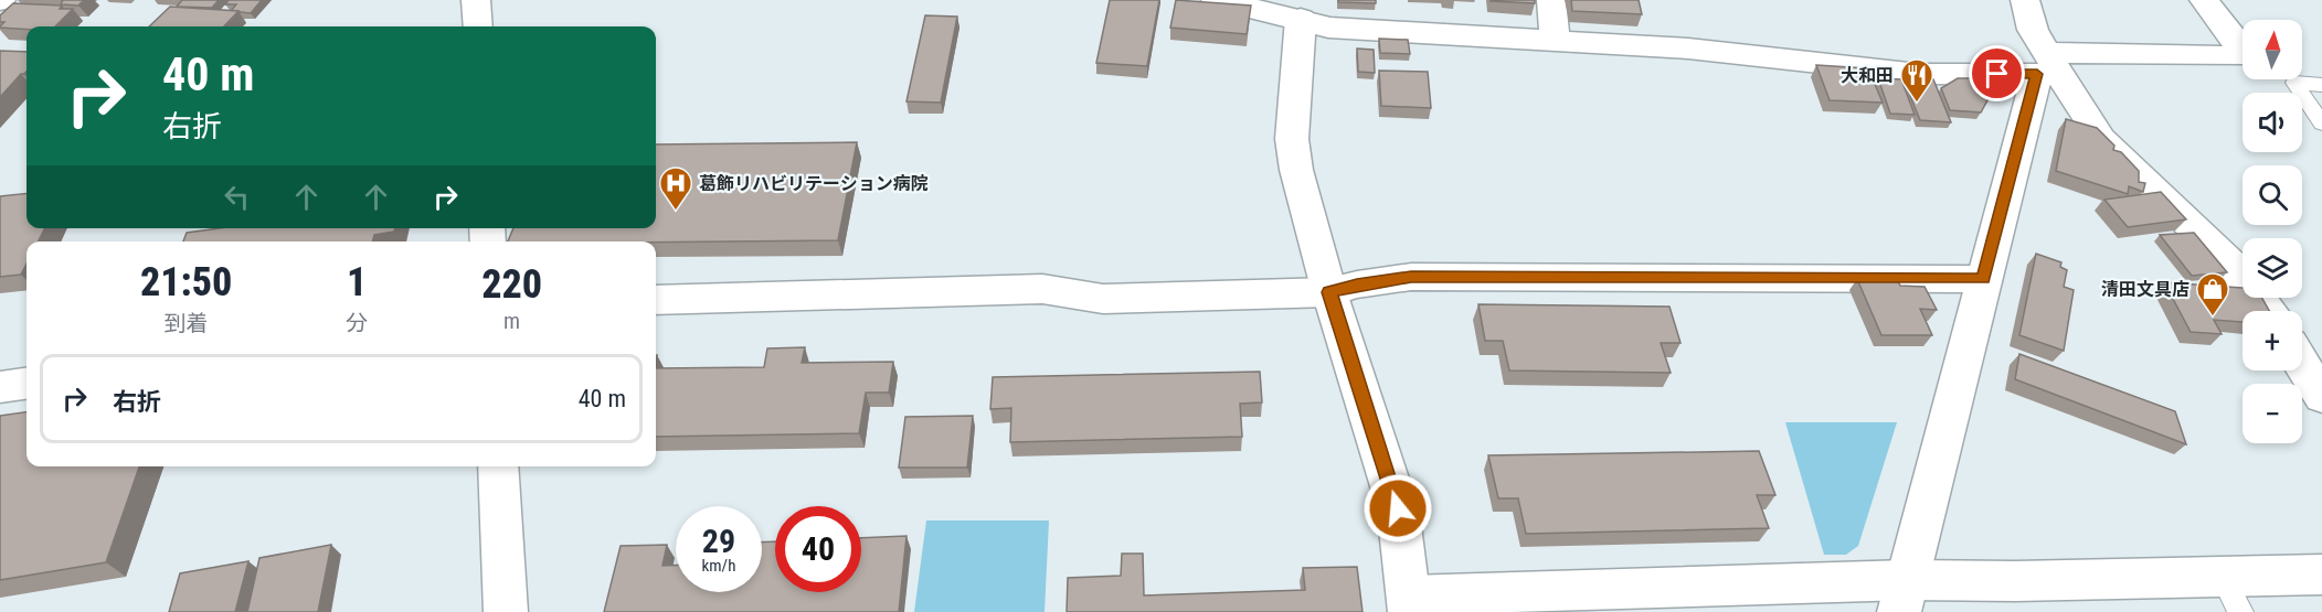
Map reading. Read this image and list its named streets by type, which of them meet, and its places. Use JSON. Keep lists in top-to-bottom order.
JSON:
{
  "places": {
    "restaurant": ["大和田"],
    "hospital": ["葛飾リハビリテーション病院"],
    "shop": ["清田文具店"]
  },
  "north": "top",
  "page": {
    "map_buttons": ["+", "−"],
    "turn": ["40 m", "右折"],
    "eta": [
      "21:50",
      "到着",
      "1",
      "分",
      "220",
      "m"
    ],
    "list": [
      {
        "name": "右折",
        "value": "40 m"
      }
    ],
    "speed": "29 km/h",
    "limit": "40"
  }
}
